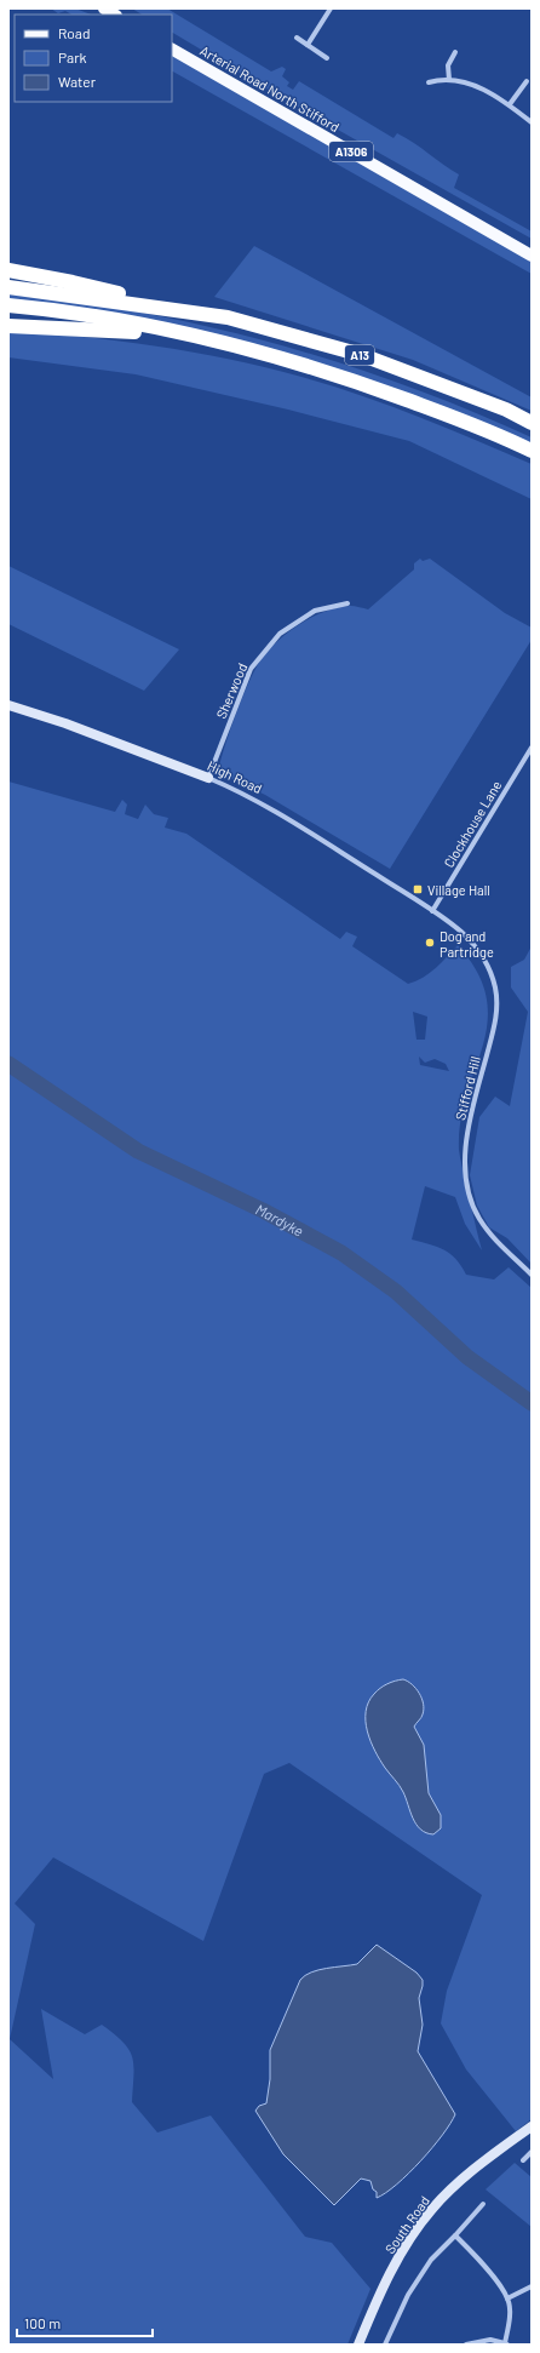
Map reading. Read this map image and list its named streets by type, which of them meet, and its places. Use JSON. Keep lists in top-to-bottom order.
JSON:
{
  "streets": {
    "highway": ["A13"],
    "main road": [
      "Arterial Road North Stifford",
      "A1306",
      "High Road",
      "South Road"
    ],
    "street": ["Sherwood", "Clockhouse Lane", "Stifford Hill"]
  },
  "crossings": [
    ["Sherwood", "High Road"],
    ["High Road", "Clockhouse Lane"],
    ["High Road", "Stifford Hill"],
    ["Clockhouse Lane", "Stifford Hill"]
  ],
  "water": ["Mardyke"],
  "places": {
    "transit": ["Village Hall"],
    "other": ["Dog and Partridge"]
  },
  "legend": ["Road", "Park", "Water"],
  "scale_bar": "100 m"
}
